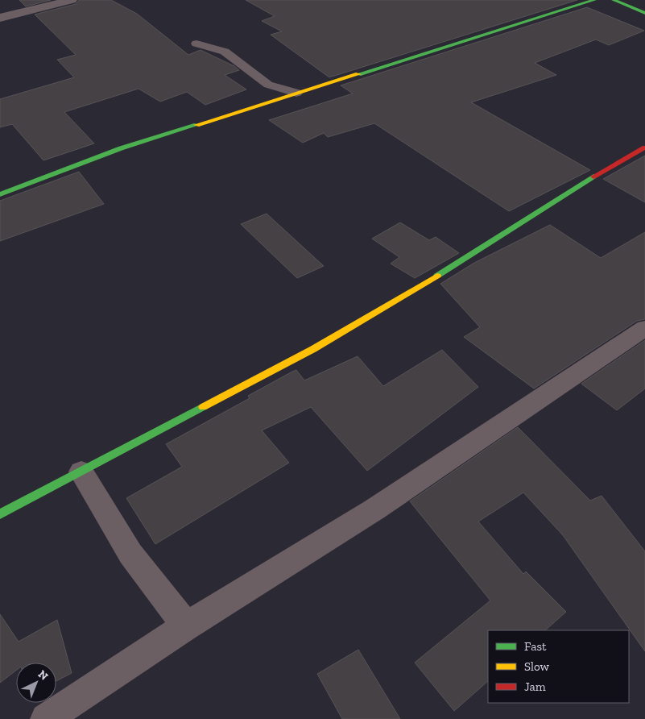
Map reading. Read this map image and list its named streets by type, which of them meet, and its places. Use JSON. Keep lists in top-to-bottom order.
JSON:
{
  "legend": ["Fast", "Slow", "Jam"],
  "north": "top right"
}
